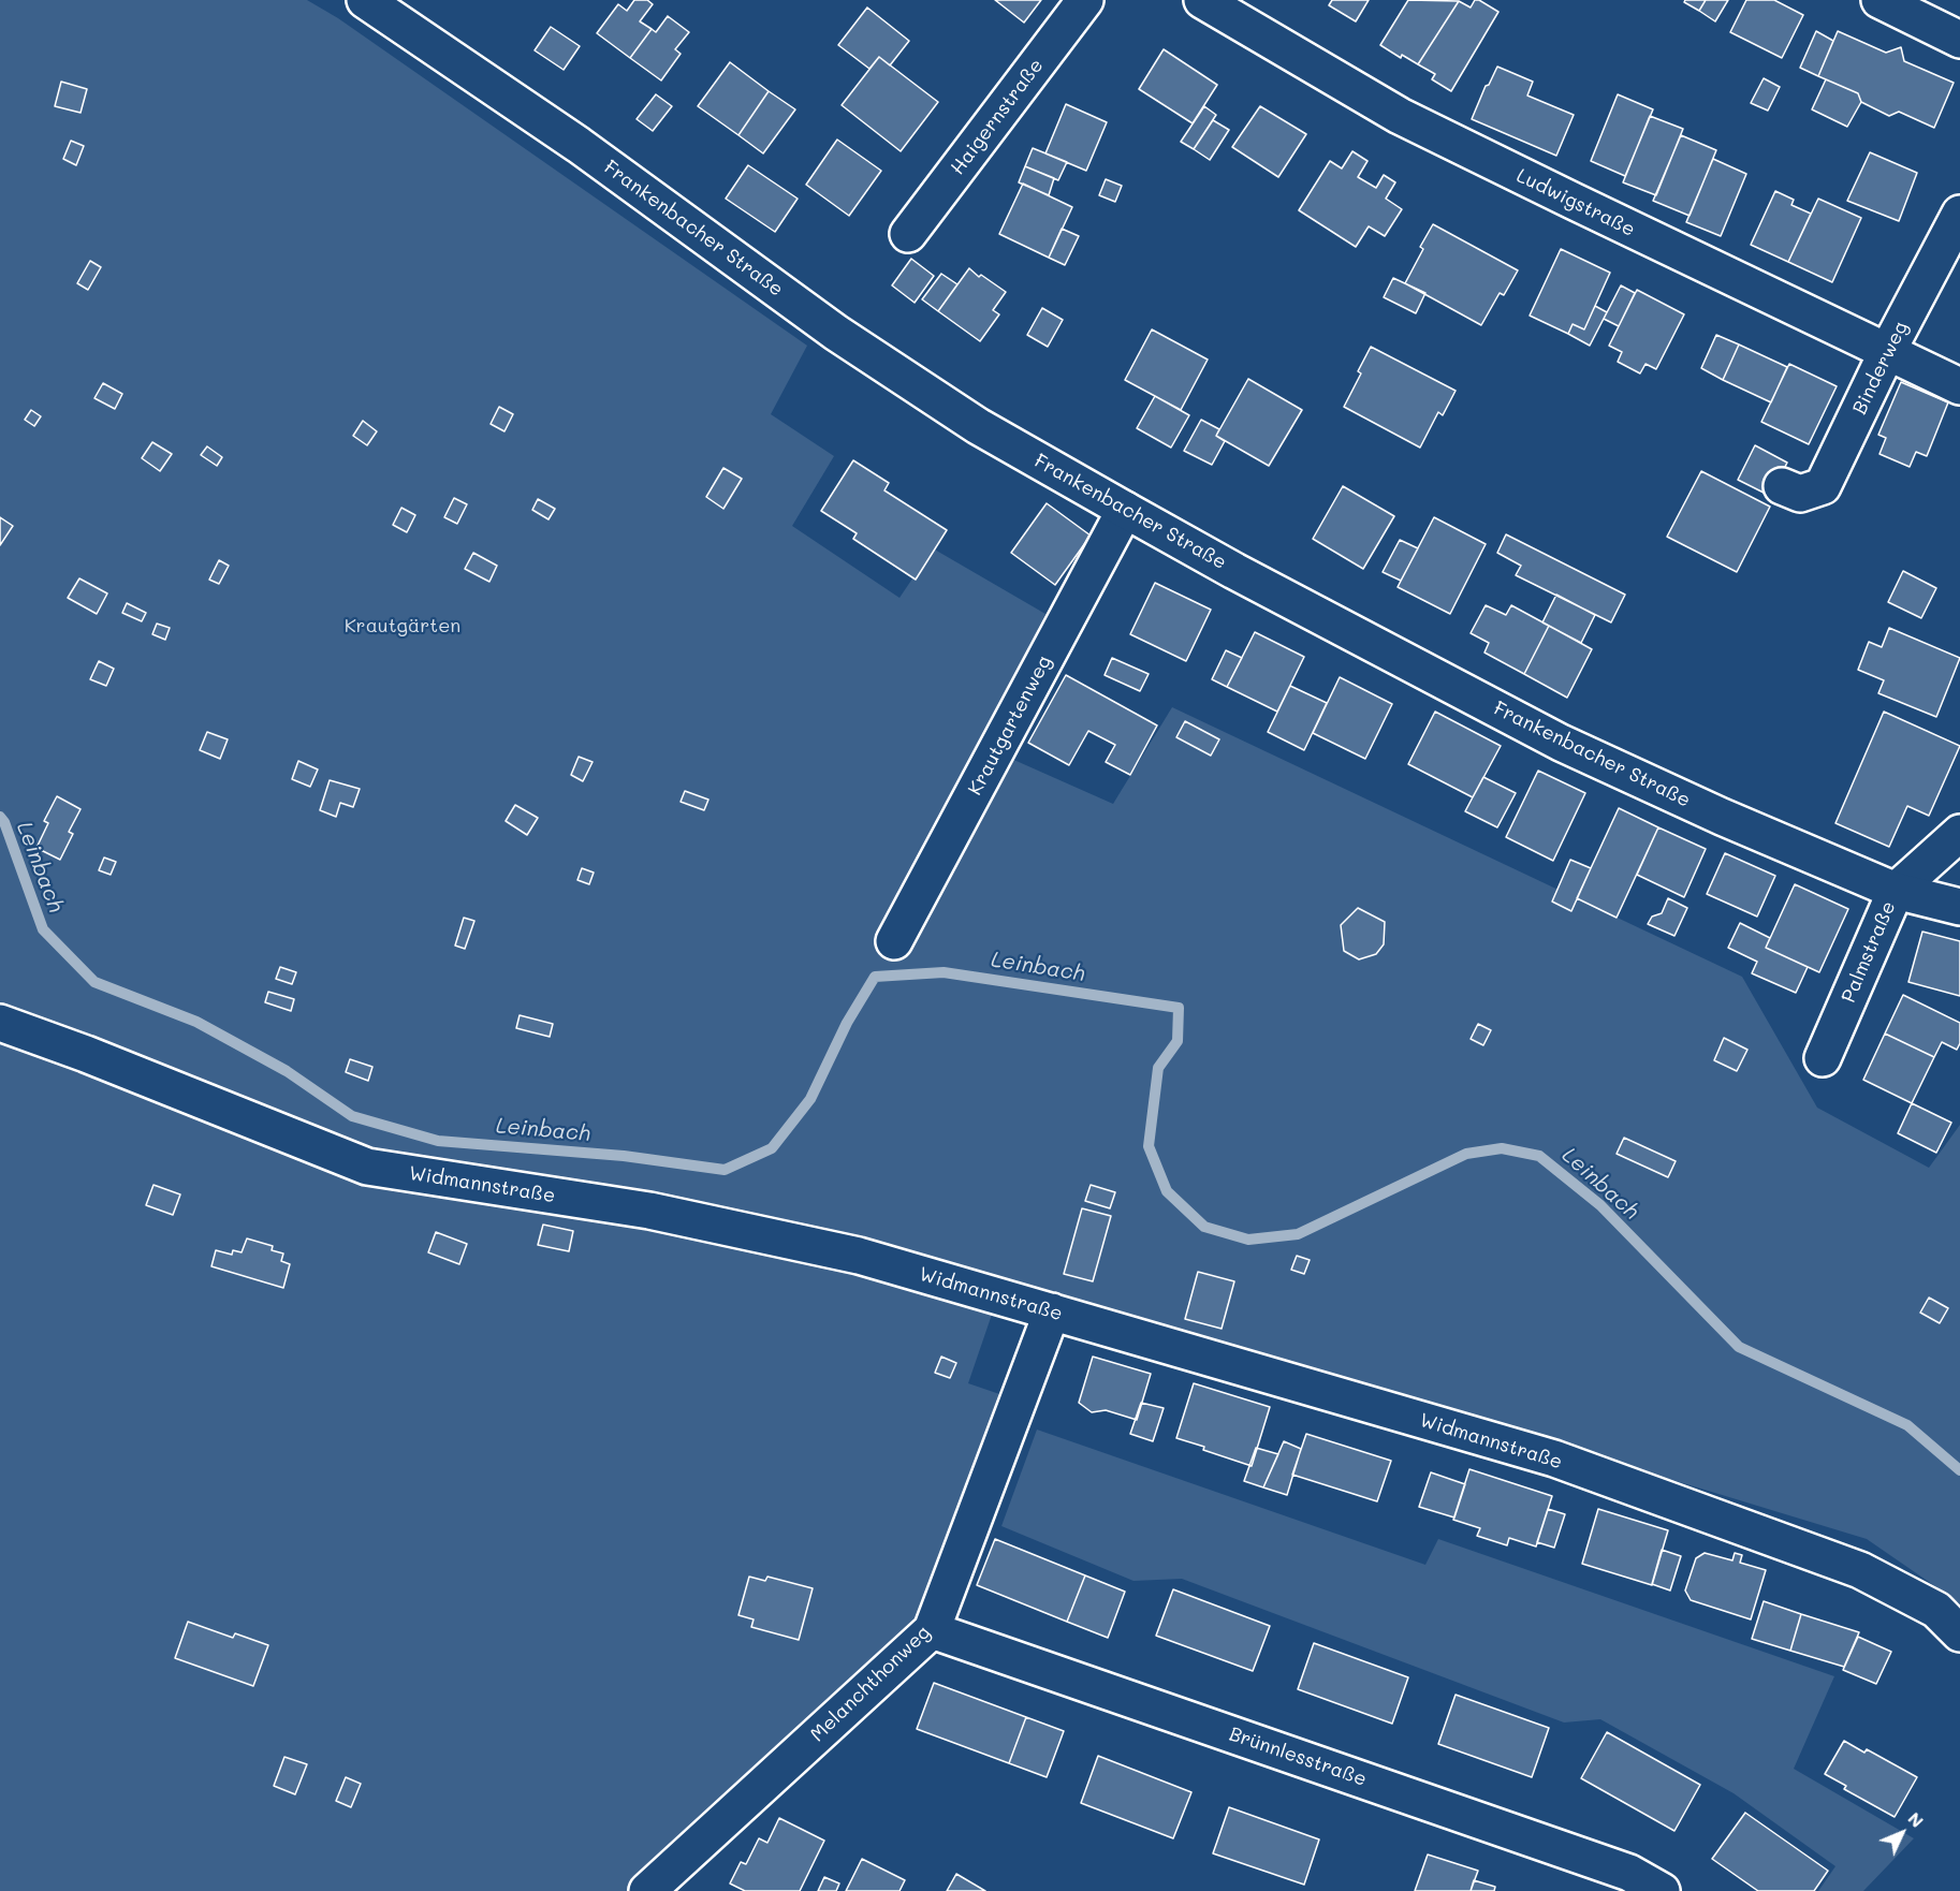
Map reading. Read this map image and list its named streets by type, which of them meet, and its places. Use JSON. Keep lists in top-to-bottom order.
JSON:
{
  "streets": {
    "street": [
      "Haigernstraße",
      "Ludwigstraße",
      "Frankenbacher Straße",
      "Binderweg",
      "Krautgartenweg",
      "Palmstraße",
      "Widmannstraße",
      "Melanchthonweg",
      "Brünnlesstraße"
    ]
  },
  "crossings": [
    ["Ludwigstraße", "Binderweg"],
    ["Frankenbacher Straße", "Krautgartenweg"],
    ["Frankenbacher Straße", "Palmstraße"],
    ["Widmannstraße", "Melanchthonweg"],
    ["Melanchthonweg", "Brünnlesstraße"]
  ],
  "water": ["Leinbach"],
  "parks": ["Krautgärten"],
  "north": "top right"
}
